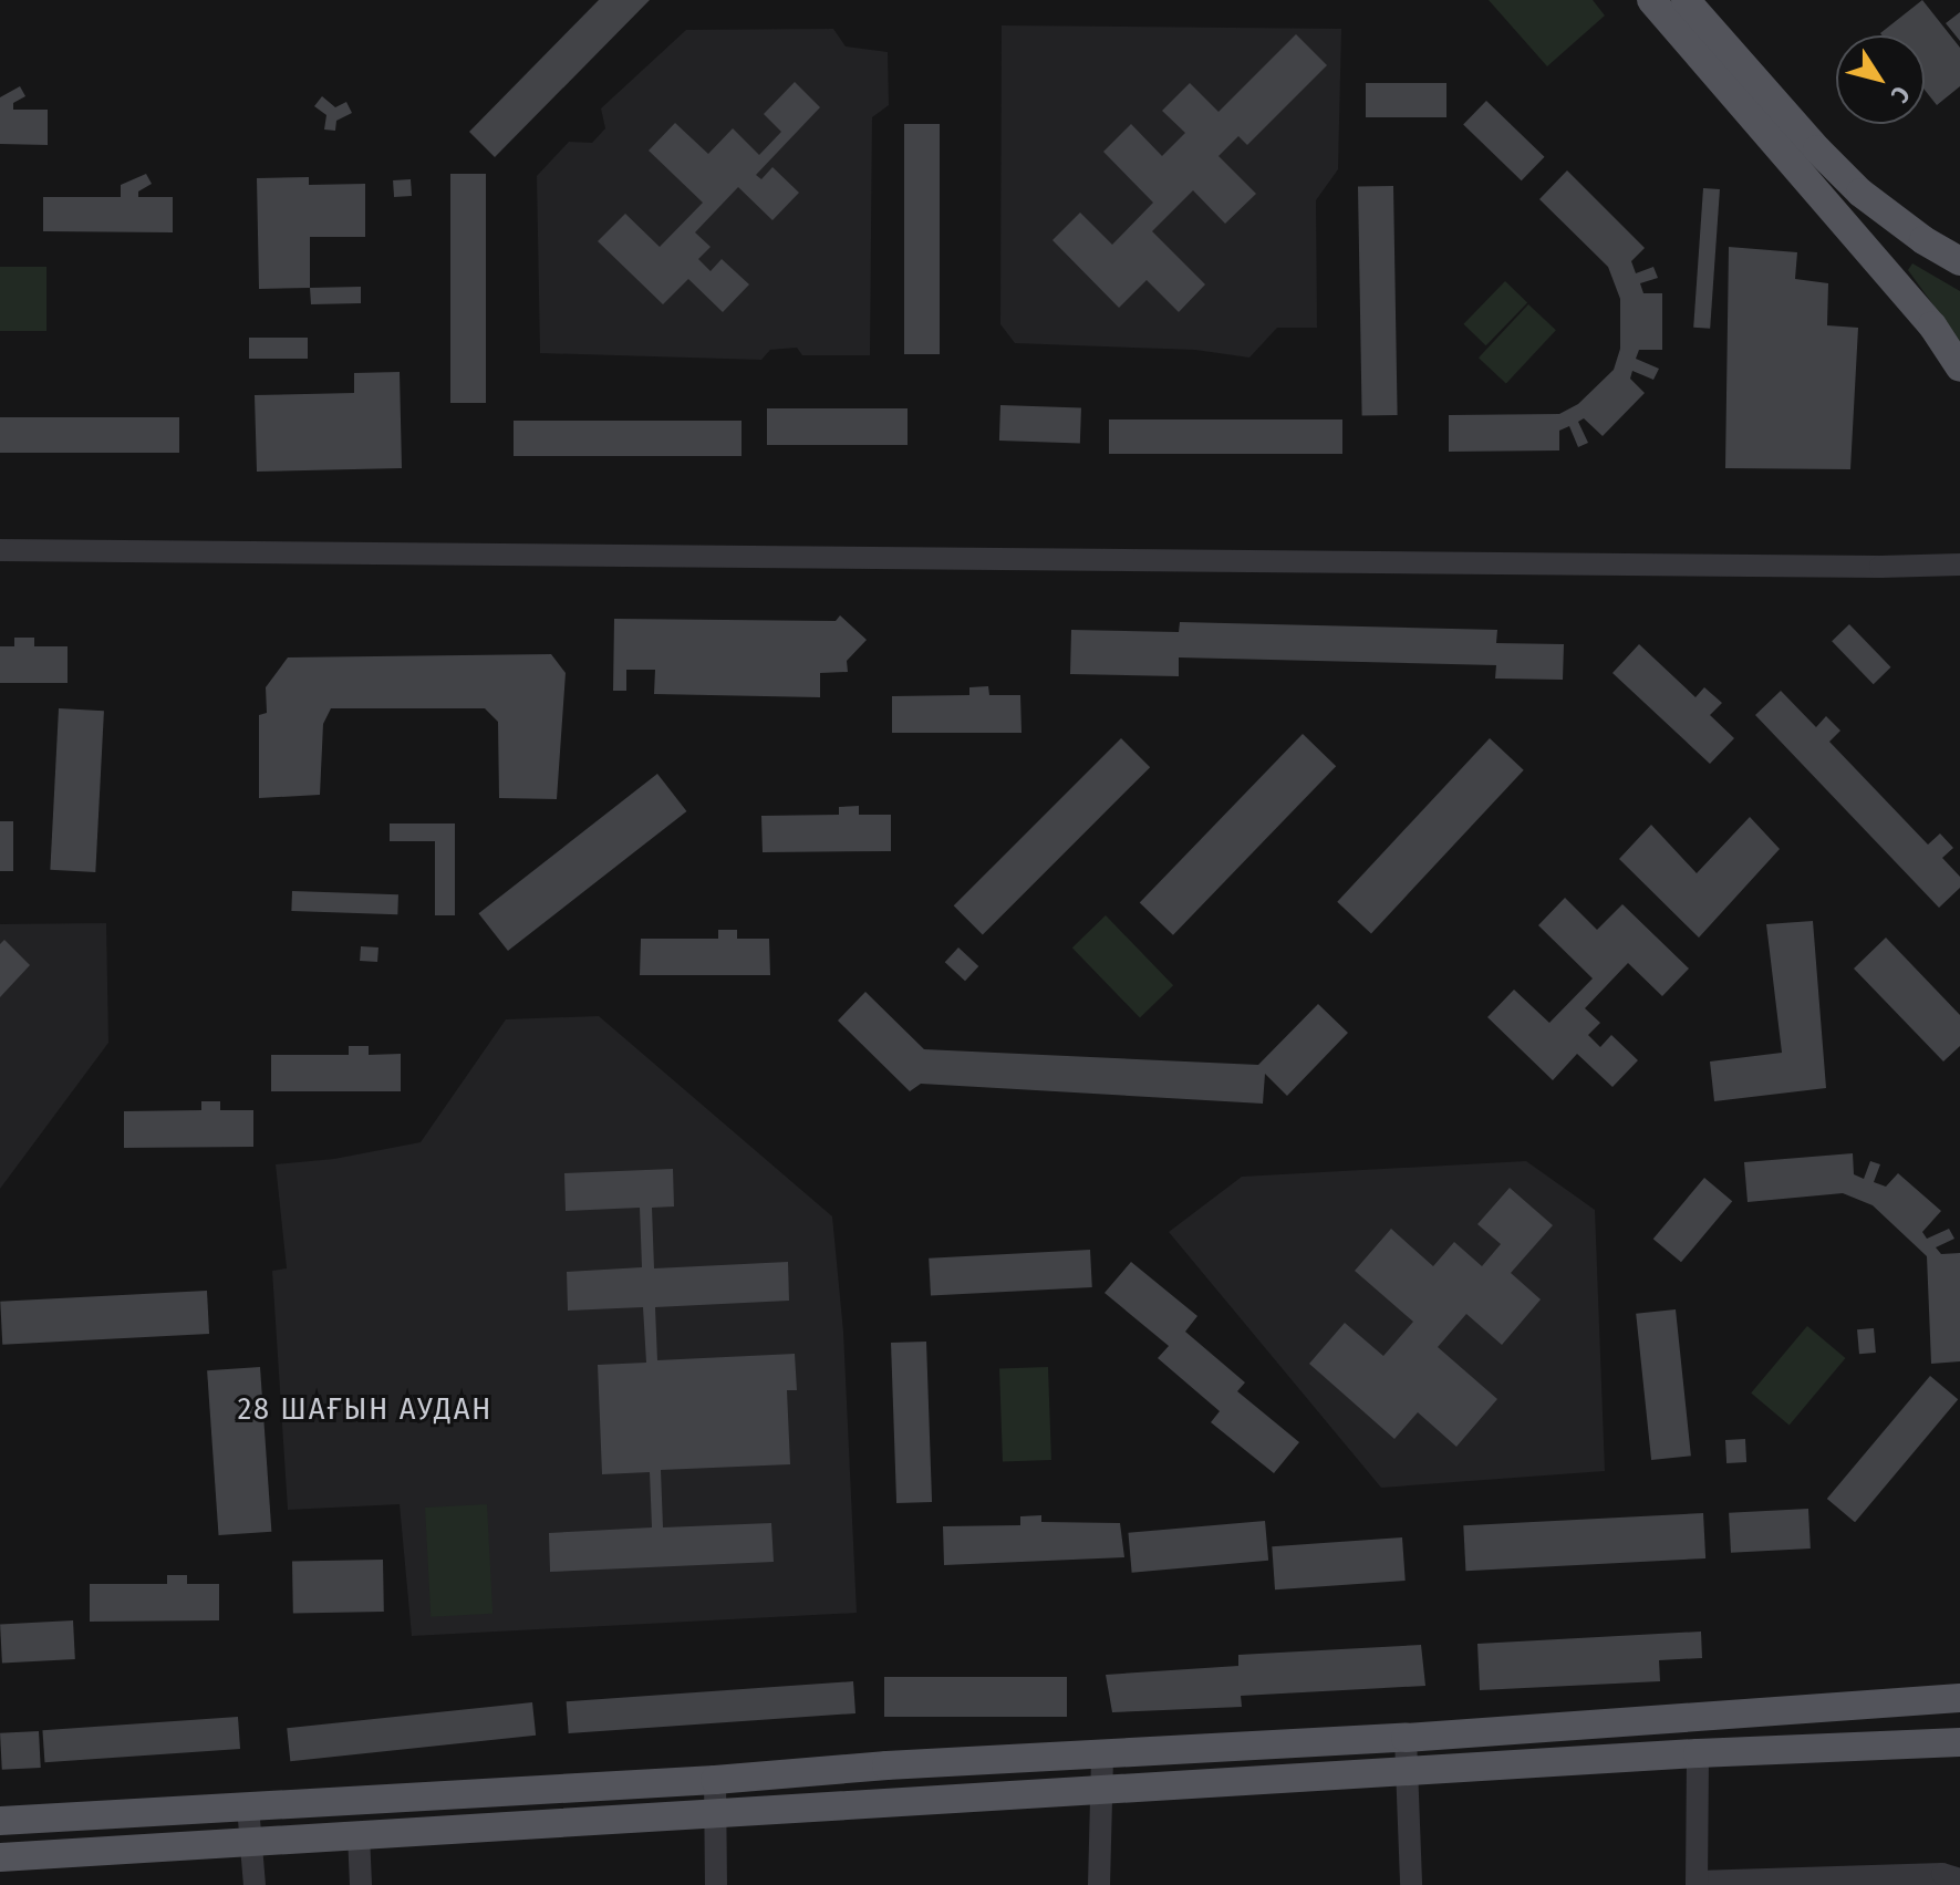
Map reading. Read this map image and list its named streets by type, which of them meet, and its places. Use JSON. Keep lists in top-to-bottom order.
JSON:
{
  "districts": ["28 ШАҒЫН АУДАН"],
  "north": "bottom right"
}
